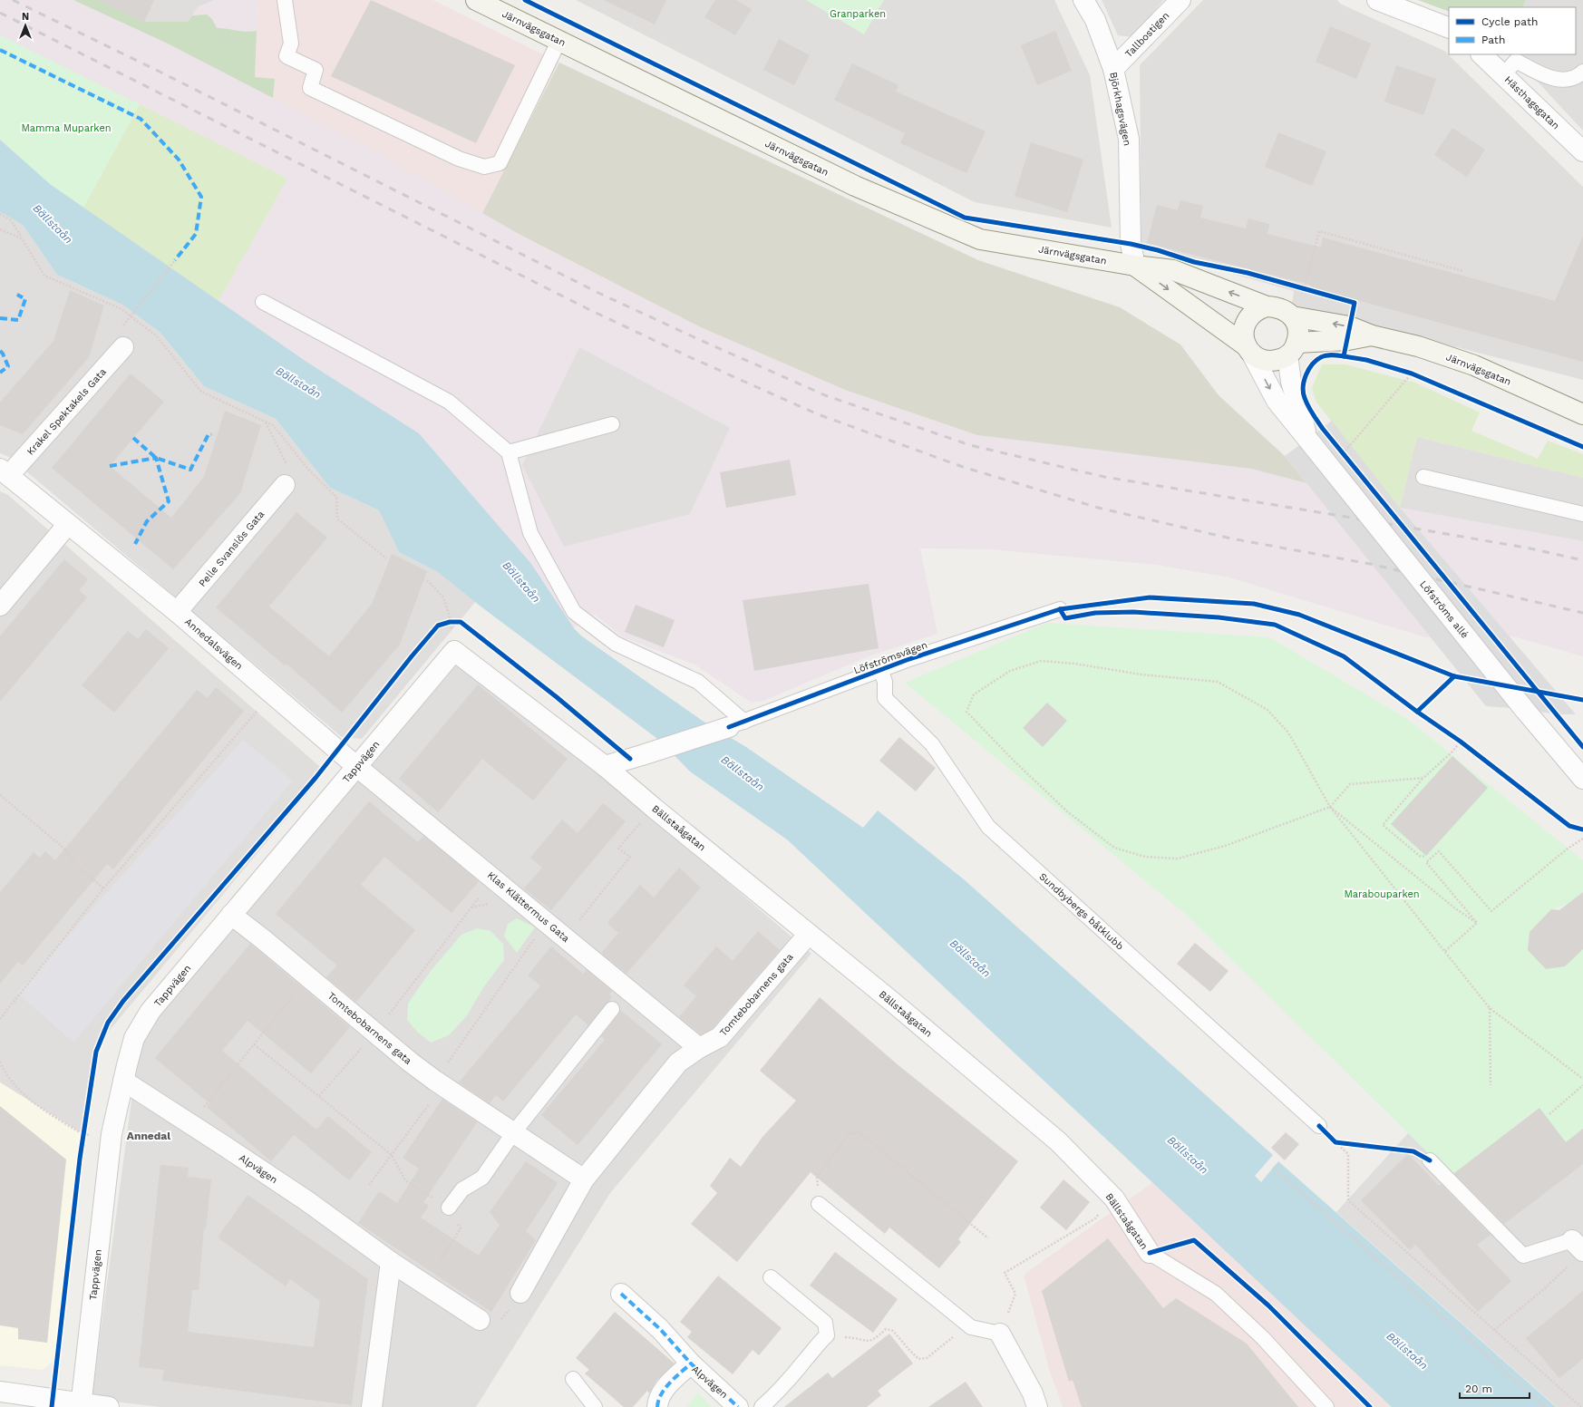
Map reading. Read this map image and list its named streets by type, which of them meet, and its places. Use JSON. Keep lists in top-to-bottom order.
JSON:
{
  "streets": {
    "street": [
      "Järnvägsgatan",
      "Tallbostigen",
      "Hästhagsgatan",
      "Björkhagsvägen",
      "Krakel Spektakels Gata",
      "Pelle Svanslös Gata",
      "Löfströms allé",
      "Annedalsvägen",
      "Löfströmsvägen",
      "Tappvägen",
      "Bällstaågatan",
      "Klas Klättermus Gata",
      "Tomtebobarnens gata",
      "Alpvägen"
    ],
    "lane": ["Sundbybergs båtklubb"]
  },
  "crossings": [
    ["Järnvägsgatan", "Björkhagsvägen"],
    ["Järnvägsgatan", "Löfströms allé"],
    ["Tallbostigen", "Björkhagsvägen"],
    ["Krakel Spektakels Gata", "Annedalsvägen"],
    ["Pelle Svanslös Gata", "Annedalsvägen"],
    ["Annedalsvägen", "Tappvägen"],
    ["Annedalsvägen", "Klas Klättermus Gata"],
    ["Löfströmsvägen", "Bällstaågatan"],
    ["Löfströmsvägen", "Sundbybergs båtklubb"],
    ["Tappvägen", "Bällstaågatan"],
    ["Tappvägen", "Klas Klättermus Gata"],
    ["Tappvägen", "Tomtebobarnens gata"],
    ["Tappvägen", "Alpvägen"],
    ["Bällstaågatan", "Tomtebobarnens gata"],
    ["Klas Klättermus Gata", "Tomtebobarnens gata"]
  ],
  "districts": ["Annedal"],
  "water": ["Bällstaån"],
  "parks": ["Granparken", "Mamma Muparken", "Marabouparken"],
  "legend": ["Cycle path", "Path"],
  "scale_bar": "20 m",
  "north": "top"
}
